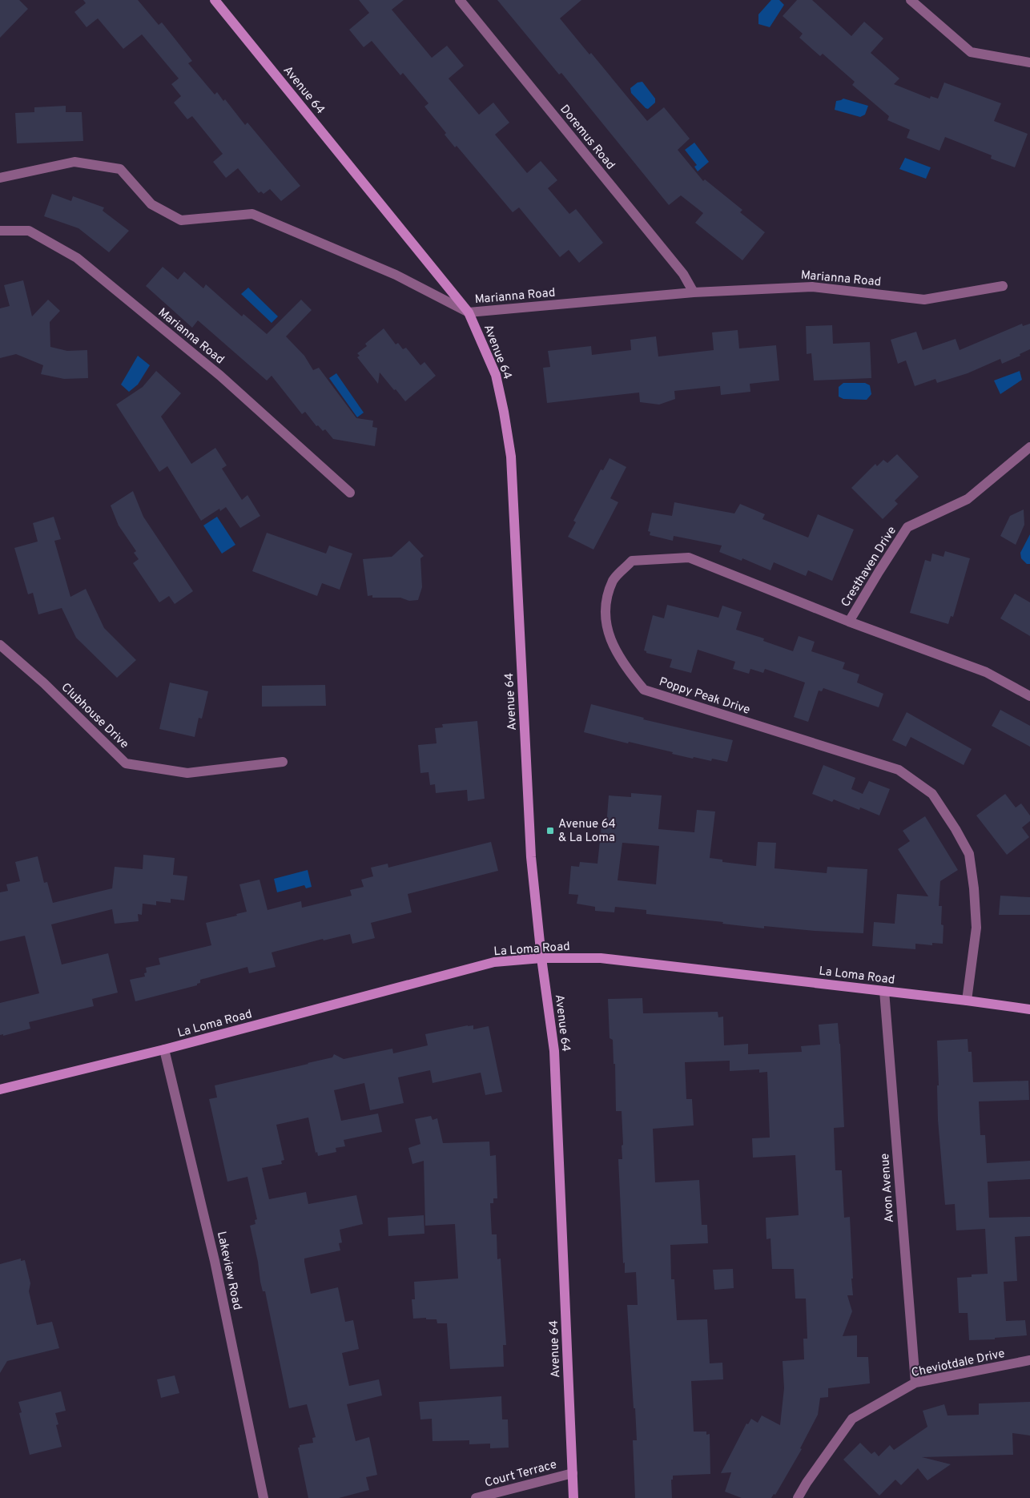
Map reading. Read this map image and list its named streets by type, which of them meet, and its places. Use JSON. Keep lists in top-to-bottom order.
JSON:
{
  "streets": {
    "street": [
      "Avenue 64",
      "Doremus Road",
      "Marianna Road",
      "Cresthaven Drive",
      "Poppy Peak Drive",
      "Clubhouse Drive",
      "La Loma Road",
      "Avon Avenue",
      "Lakeview Road",
      "Cheviotdale Drive",
      "Court Terrace"
    ]
  },
  "crossings": [
    ["Avenue 64", "Marianna Road"],
    ["Avenue 64", "La Loma Road"],
    ["Avenue 64", "Court Terrace"],
    ["Doremus Road", "Marianna Road"],
    ["Cresthaven Drive", "Poppy Peak Drive"],
    ["Poppy Peak Drive", "La Loma Road"],
    ["La Loma Road", "Avon Avenue"],
    ["La Loma Road", "Lakeview Road"],
    ["Avon Avenue", "Cheviotdale Drive"]
  ],
  "places": {
    "transit": ["Avenue 64 & La Loma"]
  }
}
